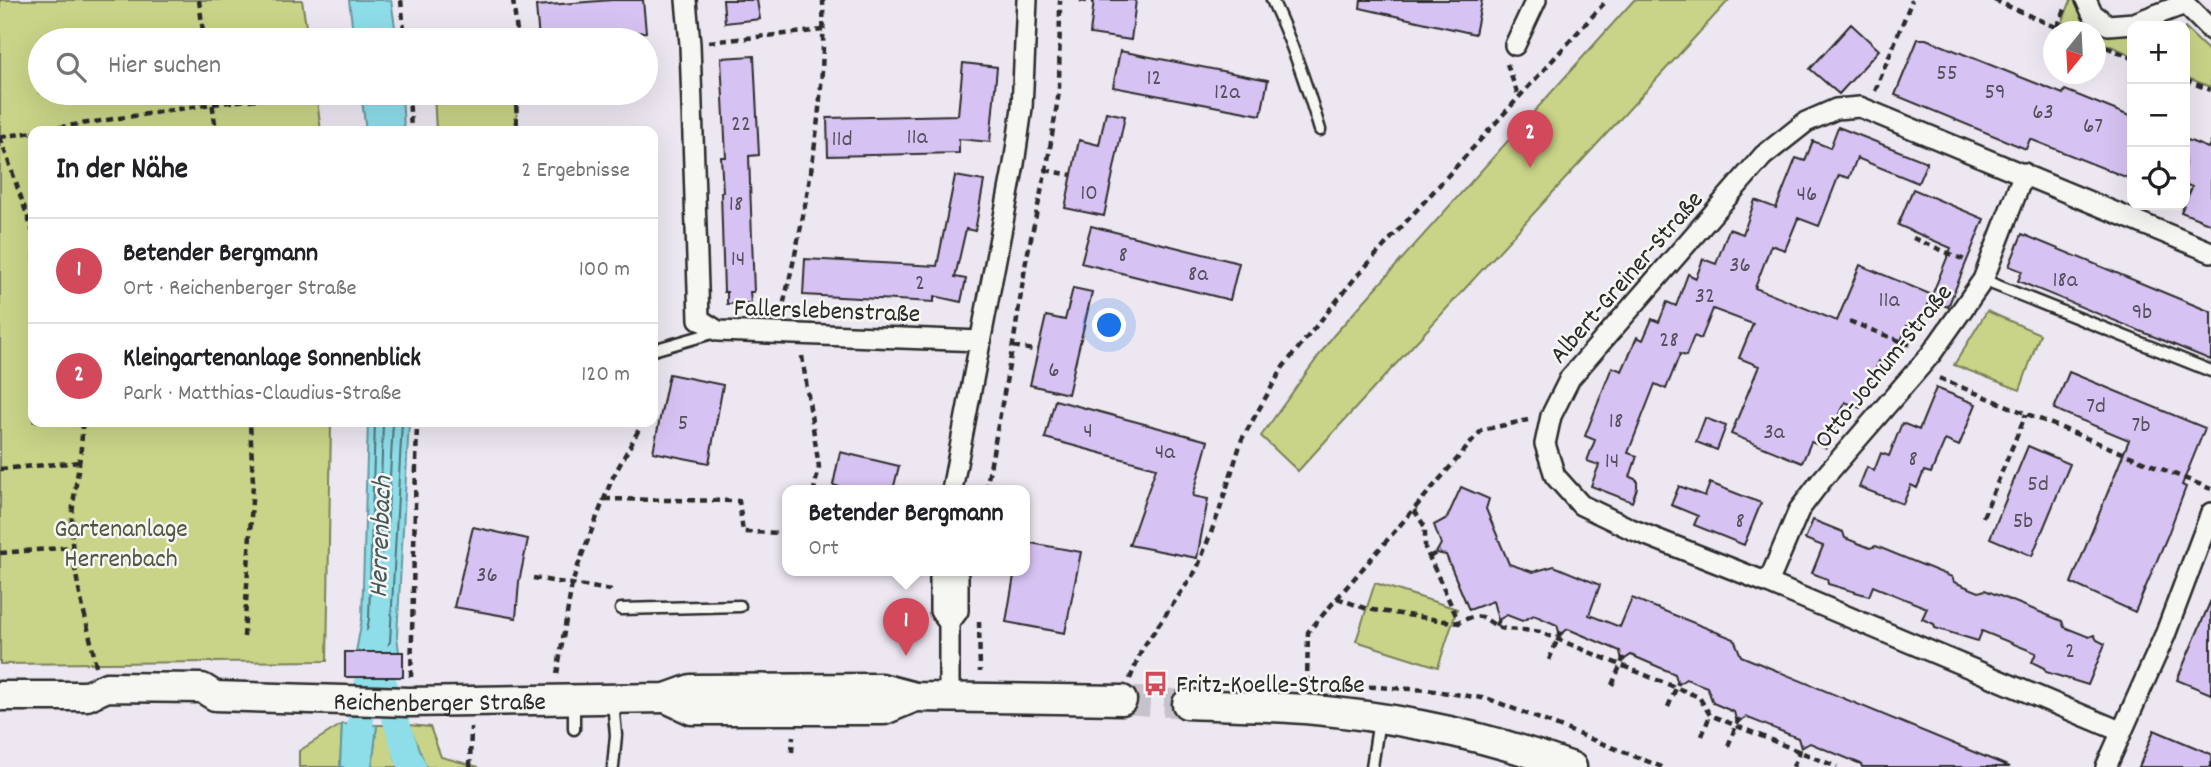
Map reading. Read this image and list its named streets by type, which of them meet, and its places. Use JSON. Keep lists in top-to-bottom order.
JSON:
{
  "streets": {
    "street": [
      "Albert-Greiner-Straße",
      "Fallerslebenstraße",
      "Otto-Jochum-Straße",
      "Reichenberger Straße"
    ]
  },
  "crossings": [
    ["Albert-Greiner-Straße", "Otto-Jochum-Straße"]
  ],
  "water": ["Herrenbach"],
  "parks": ["Gartenanlage Herrenbach"],
  "places": {
    "bus stop": ["Fritz-Koelle-Straße"]
  },
  "house_numbers": [
    "55",
    "12",
    "12a",
    "59",
    "63",
    "22",
    "67",
    "11a",
    "11d",
    "10",
    "46",
    "18",
    "8",
    "14",
    "36",
    "8a",
    "18a",
    "2",
    "32",
    "11a",
    "9b",
    "28",
    "6",
    "7d",
    "18",
    "5",
    "7b",
    "4",
    "3a",
    "4a",
    "8",
    "14",
    "5d",
    "8",
    "5b",
    "36",
    "2"
  ],
  "north": "bottom",
  "page": {
    "map_buttons": ["+", "−"],
    "search": "Hier suchen",
    "pins": ["2", "1"],
    "heading": ["In der Nähe", "2 Ergebnisse"],
    "list": [
      {
        "mark": "1",
        "name": "Betender Bergmann",
        "note": "Ort · Reichenberger Straße",
        "value": "100 m"
      },
      {
        "mark": "2",
        "name": "Kleingartenanlage Sonnenblick",
        "note": "Park · Matthias-Claudius-Straße",
        "value": "120 m"
      }
    ],
    "popup": ["Betender Bergmann", "Ort"]
  }
}
